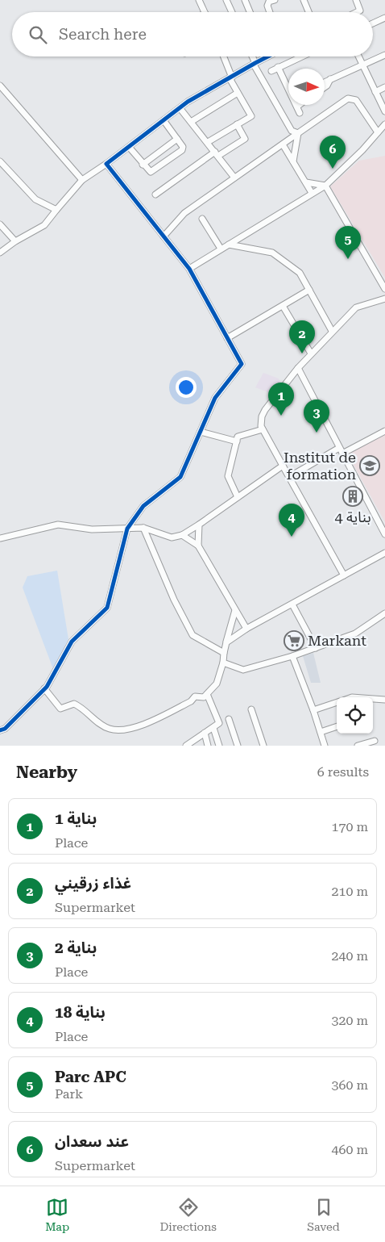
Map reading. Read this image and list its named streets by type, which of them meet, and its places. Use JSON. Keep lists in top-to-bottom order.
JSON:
{
  "places": {
    "school or university": ["Institut de formation"],
    "building": ["بناية 4"],
    "supermarket": ["Markant"]
  },
  "north": "right",
  "page": {
    "search": "Search here",
    "pins": [
      "6",
      "5",
      "2",
      "1",
      "3",
      "4"
    ],
    "heading": ["Nearby", "6 results"],
    "list": [
      {
        "mark": "1",
        "name": "بناية 1",
        "note": "Place",
        "value": "170 m"
      },
      {
        "mark": "2",
        "name": "غذاء زرقيني",
        "note": "Supermarket",
        "value": "210 m"
      },
      {
        "mark": "3",
        "name": "بناية 2",
        "note": "Place",
        "value": "240 m"
      },
      {
        "mark": "4",
        "name": "بناية 18",
        "note": "Place",
        "value": "320 m"
      },
      {
        "mark": "5",
        "name": "Parc APC",
        "note": "Park",
        "value": "360 m"
      },
      {
        "mark": "6",
        "name": "عند سعدان",
        "note": "Supermarket",
        "value": "460 m"
      }
    ],
    "nav": ["Map", "Directions", "Saved"]
  }
}
